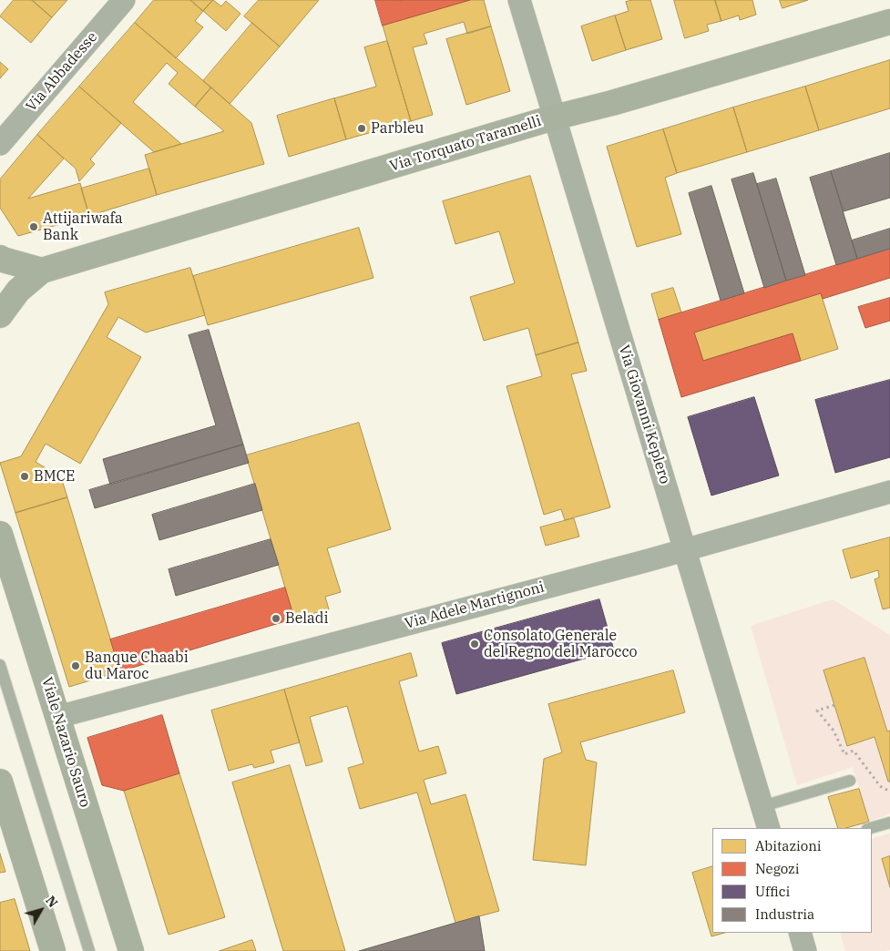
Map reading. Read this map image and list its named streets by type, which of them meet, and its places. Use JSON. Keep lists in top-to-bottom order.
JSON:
{
  "streets": {
    "street": [
      "Via Abbadesse",
      "Via Torquato Taramelli",
      "Via Giovanni Keplero",
      "Via Adele Martignoni",
      "Viale Nazario Sauro"
    ]
  },
  "crossings": [
    ["Via Torquato Taramelli", "Via Giovanni Keplero"],
    ["Via Giovanni Keplero", "Via Adele Martignoni"],
    ["Via Adele Martignoni", "Viale Nazario Sauro"]
  ],
  "places": [
    "Parbleu",
    "Attijariwafa Bank",
    "BMCE",
    "Beladi",
    "Consolato Generale del Regno del Marocco",
    "Banque Chaabi du Maroc"
  ],
  "legend": [
    "Abitazioni",
    "Negozi",
    "Uffici",
    "Industria"
  ],
  "north": "top right"
}
